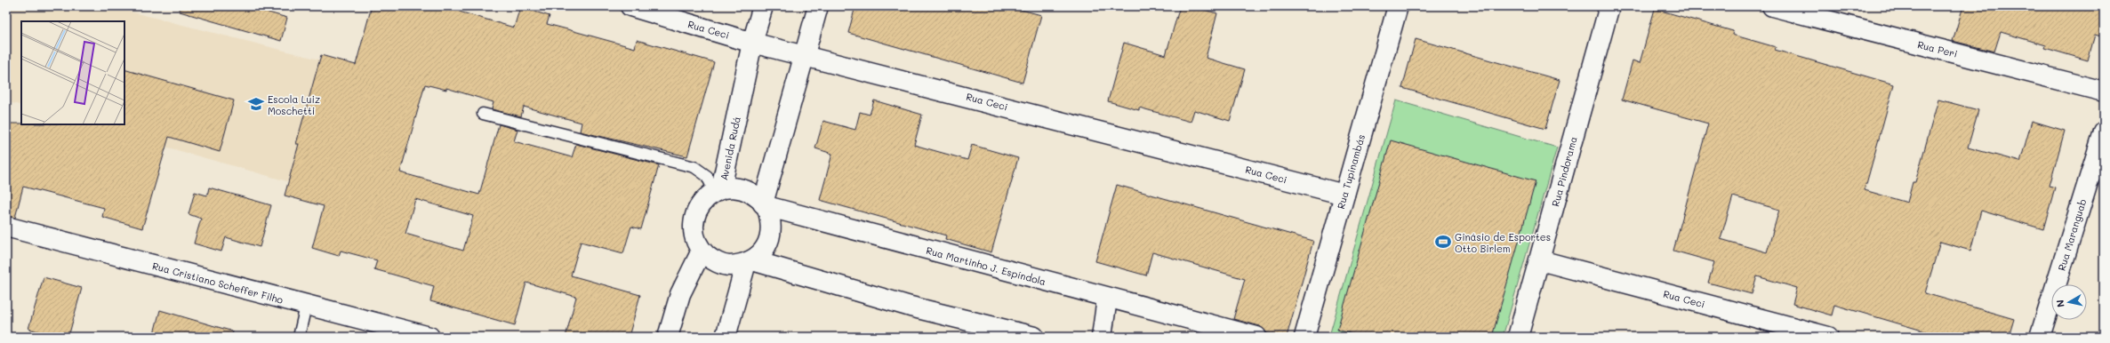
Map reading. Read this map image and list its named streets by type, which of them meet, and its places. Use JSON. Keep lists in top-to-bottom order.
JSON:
{
  "streets": {
    "street": [
      "Rua Ceci",
      "Rua Peri",
      "Avenida Rudá",
      "Rua Tupinambás",
      "Rua Pindorama",
      "Rua Maranguab",
      "Rua Martinho J. Espíndola",
      "Rua Cristiano Scheffer Filho"
    ]
  },
  "crossings": [
    ["Rua Ceci", "Avenida Rudá"],
    ["Rua Ceci", "Rua Tupinambás"],
    ["Rua Ceci", "Rua Pindorama"],
    ["Avenida Rudá", "Rua Martinho J. Espíndola"]
  ],
  "places": {
    "school or university": ["Escola Luiz Moschetti"],
    "sports": ["Ginásio de Esportes Otto Birlem"]
  },
  "north": "left"
}
